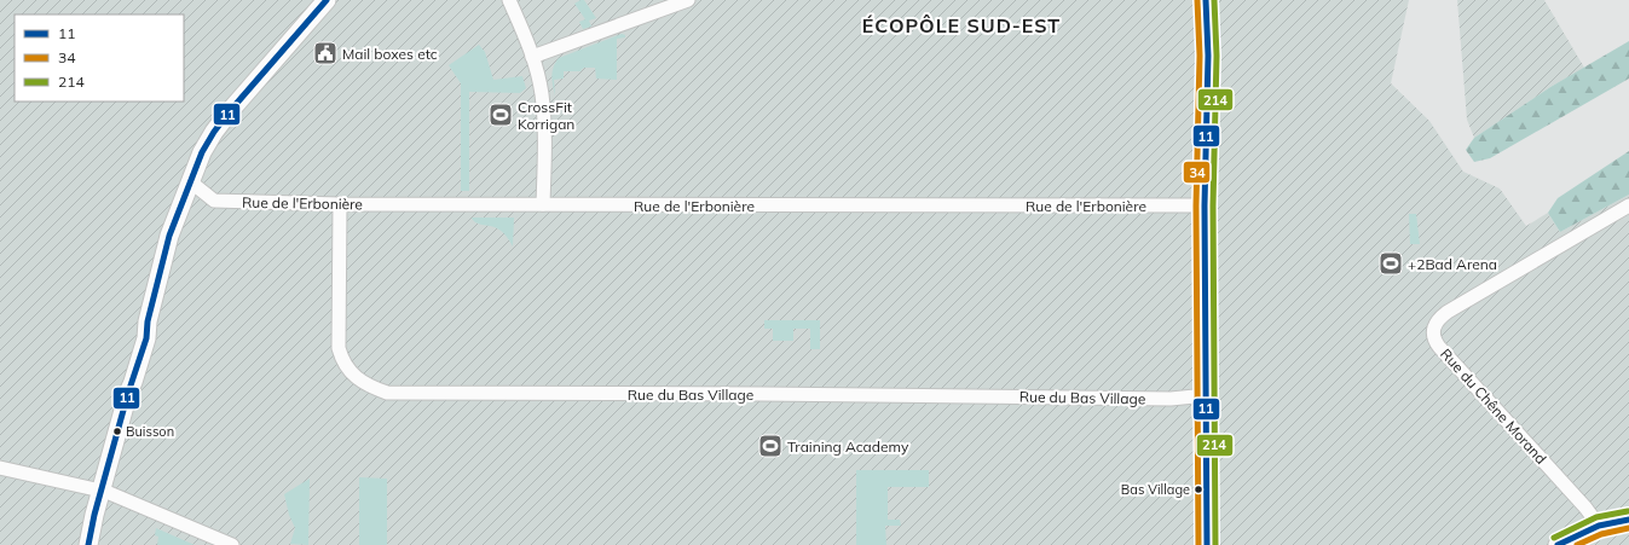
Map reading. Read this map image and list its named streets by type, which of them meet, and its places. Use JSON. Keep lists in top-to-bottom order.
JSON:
{
  "streets": {
    "street": ["Rue de l'Erbonière", "Rue du Bas Village", "Rue du Chêne Morand"]
  },
  "crossings": [
    ["Rue de l'Erbonière", "Rue du Bas Village"]
  ],
  "districts": ["ÉCOPÔLE SUD-EST"],
  "places": {
    "public building": ["Mail boxes etc"],
    "sports": ["CrossFit Korrigan", "+2Bad Arena", "Training Academy"],
    "other": ["Buisson", "Bas Village"]
  },
  "lines": ["transit line 11", "transit line 34", "transit line 214"],
  "legend": ["11", "34", "214"]
}
